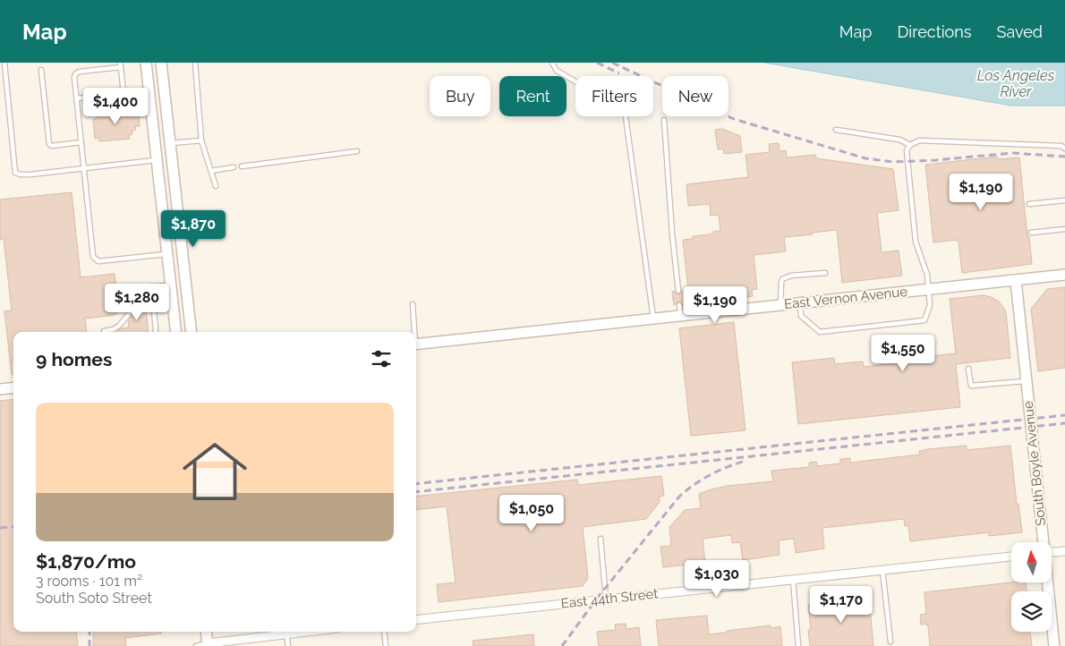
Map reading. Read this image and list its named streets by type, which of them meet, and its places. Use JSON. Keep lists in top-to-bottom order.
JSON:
{
  "streets": {
    "street": ["East Vernon Avenue", "South Boyle Avenue", "East 44th Street"]
  },
  "crossings": [
    ["East Vernon Avenue", "South Boyle Avenue"]
  ],
  "water": ["Los Angeles River"],
  "north": "top",
  "page": {
    "header": "Map",
    "nav": ["Map", "Directions", "Saved"],
    "chip": [
      "Buy",
      "Rent",
      "Filters",
      "New"
    ],
    "price": [
      "$1,400",
      "$1,190",
      "$1,870",
      "$1,280",
      "$1,190",
      "$1,550",
      "$1,050",
      "$1,030",
      "$1,170"
    ],
    "heading": "9 homes",
    "list": [
      {
        "name": "$1,870/mo",
        "note": "3 rooms · 101 m² · South Soto Street"
      }
    ]
  }
}
